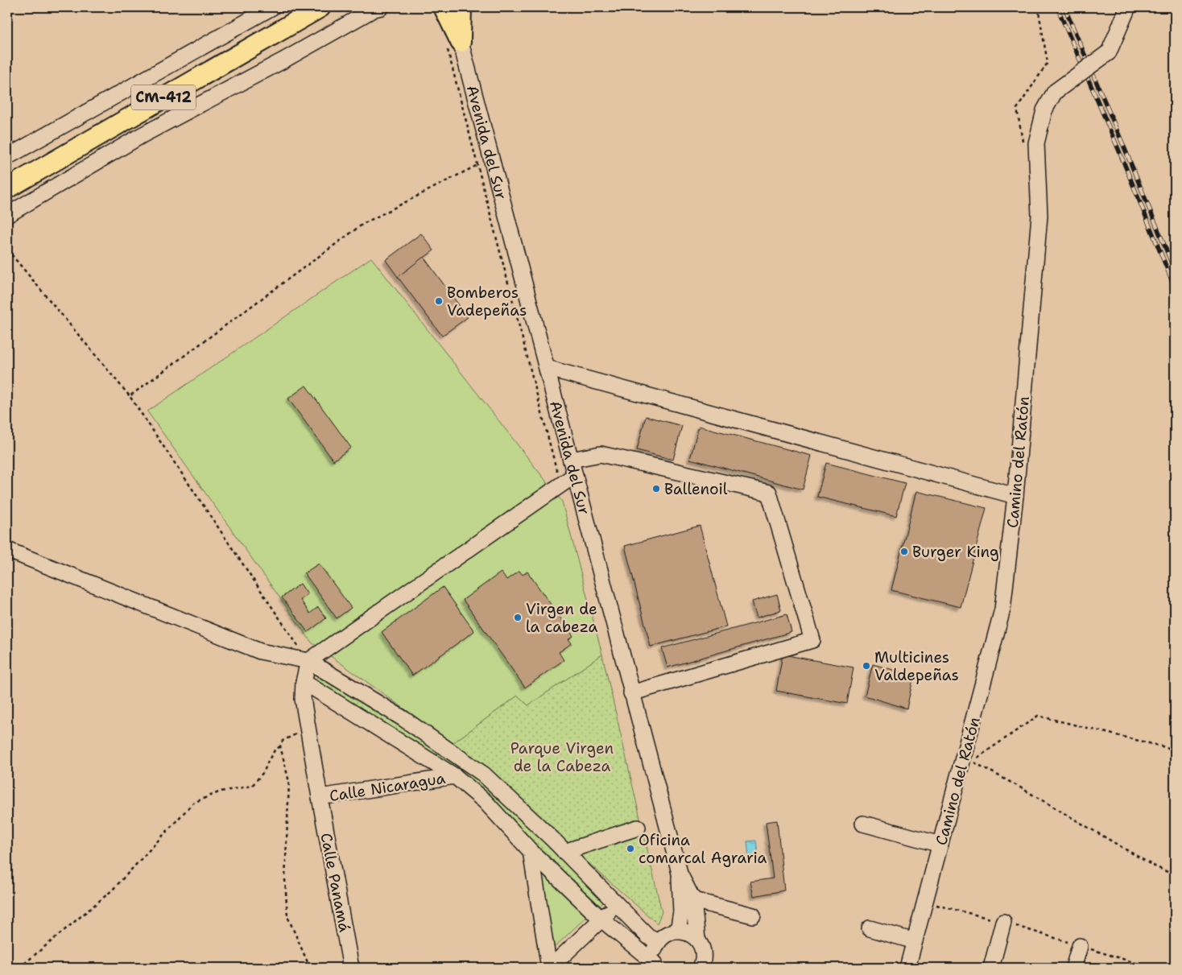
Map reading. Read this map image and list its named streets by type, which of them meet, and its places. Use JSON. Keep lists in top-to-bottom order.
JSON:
{
  "streets": {
    "main road": ["CM-412", "Avenida del Sur"],
    "street": ["Camino del Ratón", "Calle Nicaragua", "Calle Panamá"]
  },
  "crossings": [
    ["Calle Nicaragua", "Calle Panamá"]
  ],
  "parks": ["Parque Virgen de la Cabeza"],
  "places": [
    "Bomberos Vadepeñas",
    "Ballenoil",
    "Burger King",
    "Virgen de la cabeza",
    "Multicines Valdepeñas",
    "Oficina comarcal Agraria"
  ]
}
